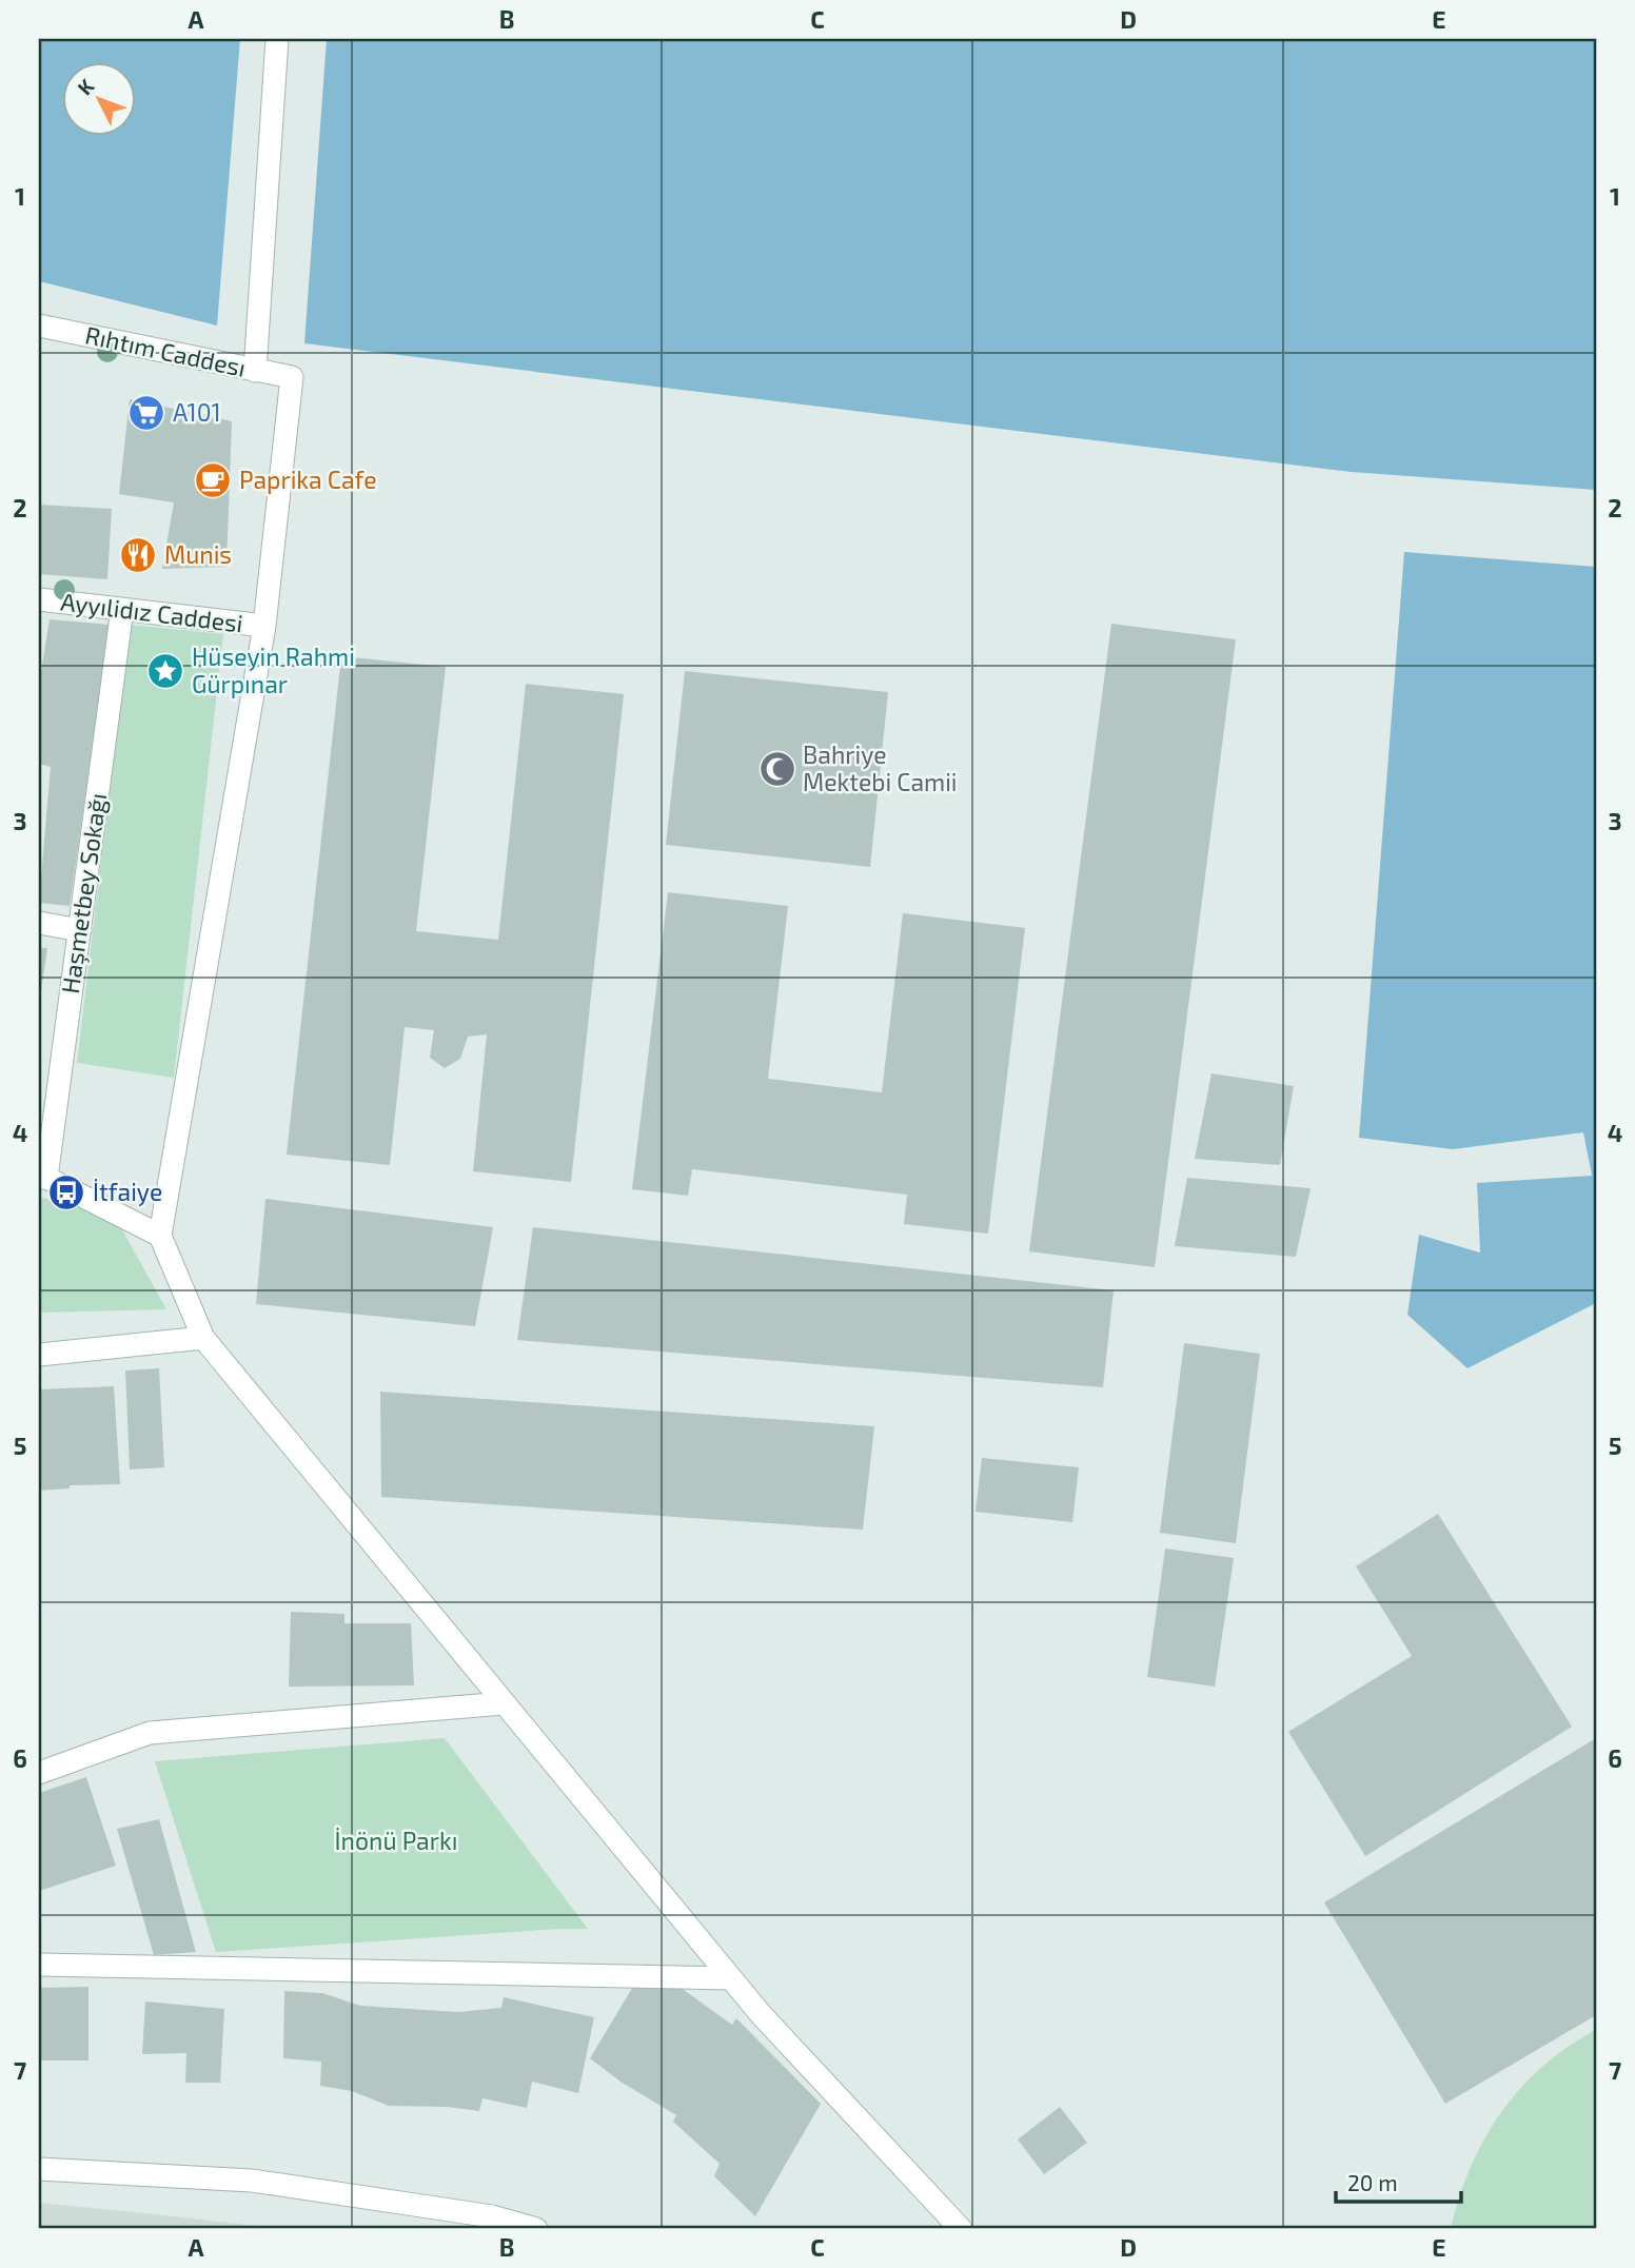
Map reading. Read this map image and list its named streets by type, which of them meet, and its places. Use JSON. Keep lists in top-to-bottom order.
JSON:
{
  "streets": {
    "street": ["Rıhtım Caddesı", "Ayyılidız Caddesi", "Haşmetbey Sokağı"]
  },
  "crossings": [
    ["Rıhtım Caddesı", "Ayyılidız Caddesi"],
    ["Ayyılidız Caddesi", "Haşmetbey Sokağı"]
  ],
  "parks": ["İnönü Parkı"],
  "places": {
    "supermarket": ["A101"],
    "cafe": ["Paprika Cafe"],
    "restaurant": ["Munis"],
    "place": ["Hüseyin Rahmi Gürpınar"],
    "mosque": ["Bahriye Mektebi Camii"],
    "bus stop": ["İtfaiye"]
  },
  "scale_bar": "20 m",
  "north": "top left",
  "grid": {
    "columns": [
      "A",
      "B",
      "C",
      "D",
      "E"
    ],
    "rows": [
      "1",
      "2",
      "3",
      "4",
      "5",
      "6",
      "7"
    ]
  }
}
